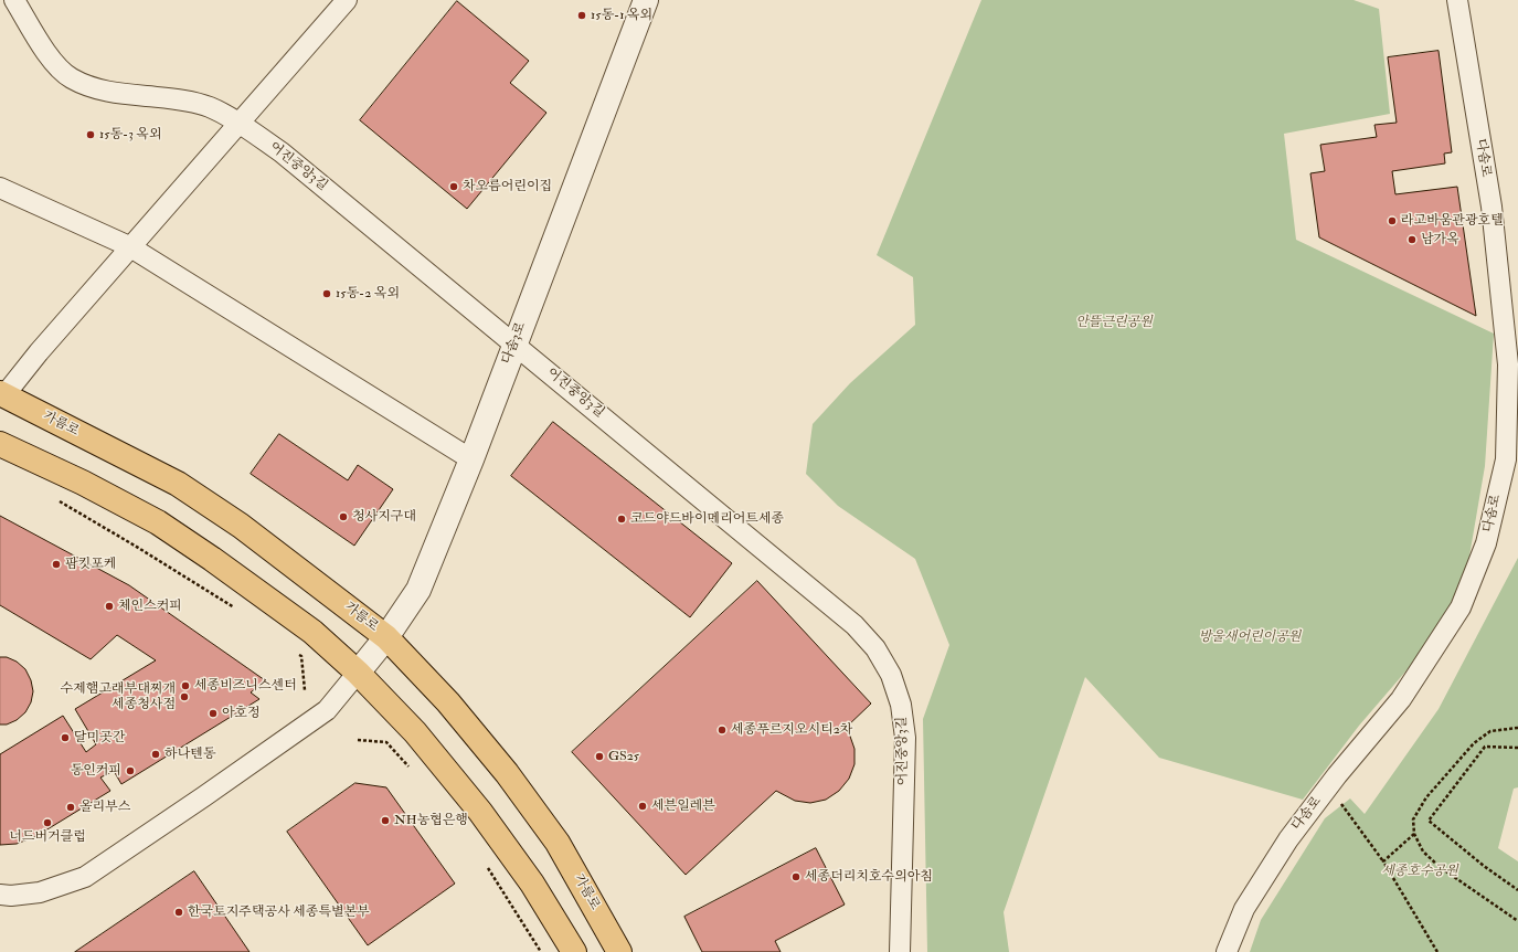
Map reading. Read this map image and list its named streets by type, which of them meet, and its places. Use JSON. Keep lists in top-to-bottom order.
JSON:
{
  "streets": {
    "main road": ["가름로"],
    "street": ["다솜로", "어진중앙3길", "다솜3로"]
  },
  "crossings": [
    ["어진중앙3길", "다솜3로"],
    ["다솜3로", "가름로"]
  ],
  "parks": ["안뜰근린공원", "방울새어린이공원", "세종호수공원"],
  "places": [
    "15동-1 옥외",
    "15동-3 옥외",
    "차오름어린이집",
    "라고바움관광호텔",
    "남가옥",
    "15동-2 옥외",
    "청사지구대",
    "코드야드바이메리어트세종",
    "팜킷포케",
    "체인스커피",
    "세종비즈니스센터",
    "수제햄고래부대찌개 세종청사점",
    "아호정",
    "세종푸르지오시티2차",
    "달미곳간",
    "하나텐동",
    "GS25",
    "동인커피",
    "세븐일레븐",
    "올리부스",
    "NH농협은행",
    "너드버거클럽",
    "세종더리치호수의아침",
    "한국토지주택공사 세종특별본부"
  ]
}
